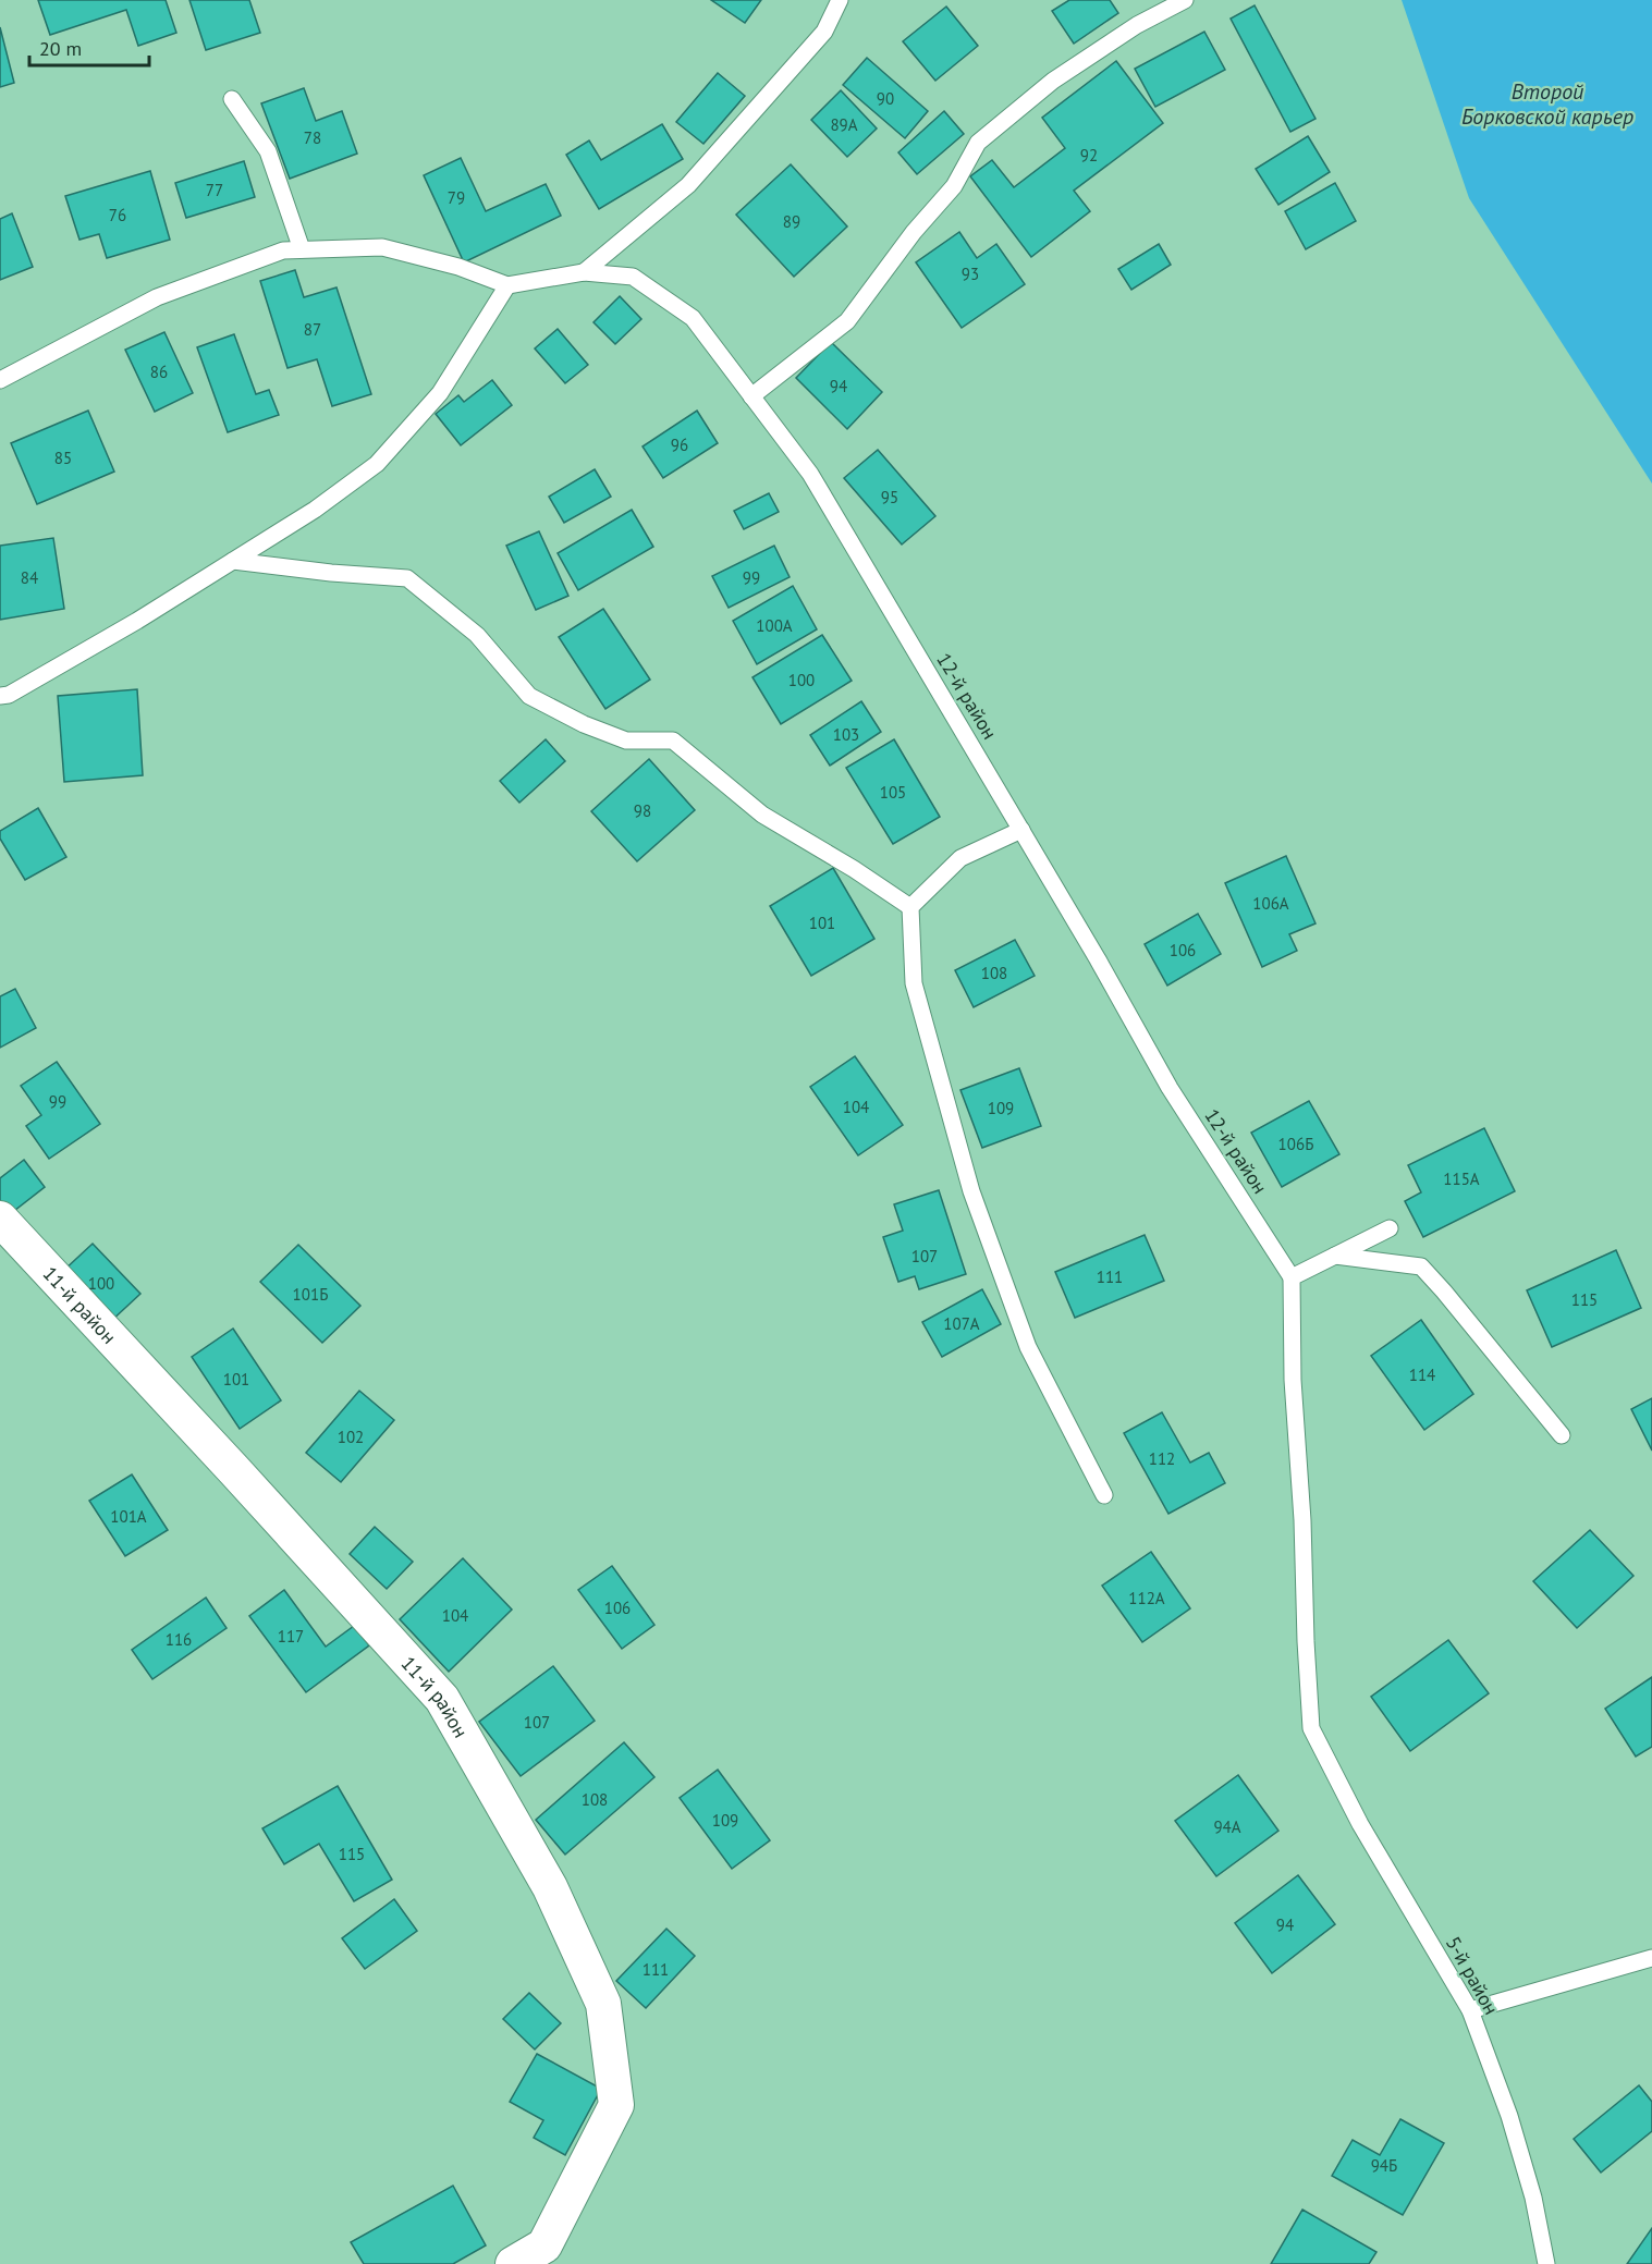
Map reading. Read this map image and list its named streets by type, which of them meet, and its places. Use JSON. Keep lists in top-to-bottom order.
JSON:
{
  "streets": {
    "street": ["11-й район"],
    "lane": ["12-й район", "5-й район"]
  },
  "crossings": [
    ["12-й район", "5-й район"]
  ],
  "water": ["Второй Борковской карьер"],
  "house_numbers": [
    "90",
    "89А",
    "78",
    "92",
    "77",
    "79",
    "76",
    "89",
    "93",
    "87",
    "86",
    "94",
    "96",
    "85",
    "95",
    "84",
    "99",
    "100А",
    "100",
    "103",
    "105",
    "98",
    "106А",
    "101",
    "106",
    "108",
    "99",
    "104",
    "109",
    "106Б",
    "115А",
    "107",
    "111",
    "100",
    "101Б",
    "115",
    "107А",
    "114",
    "101",
    "102",
    "112",
    "101А",
    "112А",
    "106",
    "104",
    "117",
    "116",
    "107",
    "108",
    "109",
    "94А",
    "115",
    "94",
    "111",
    "94Б"
  ],
  "scale_bar": "20 m"
}
